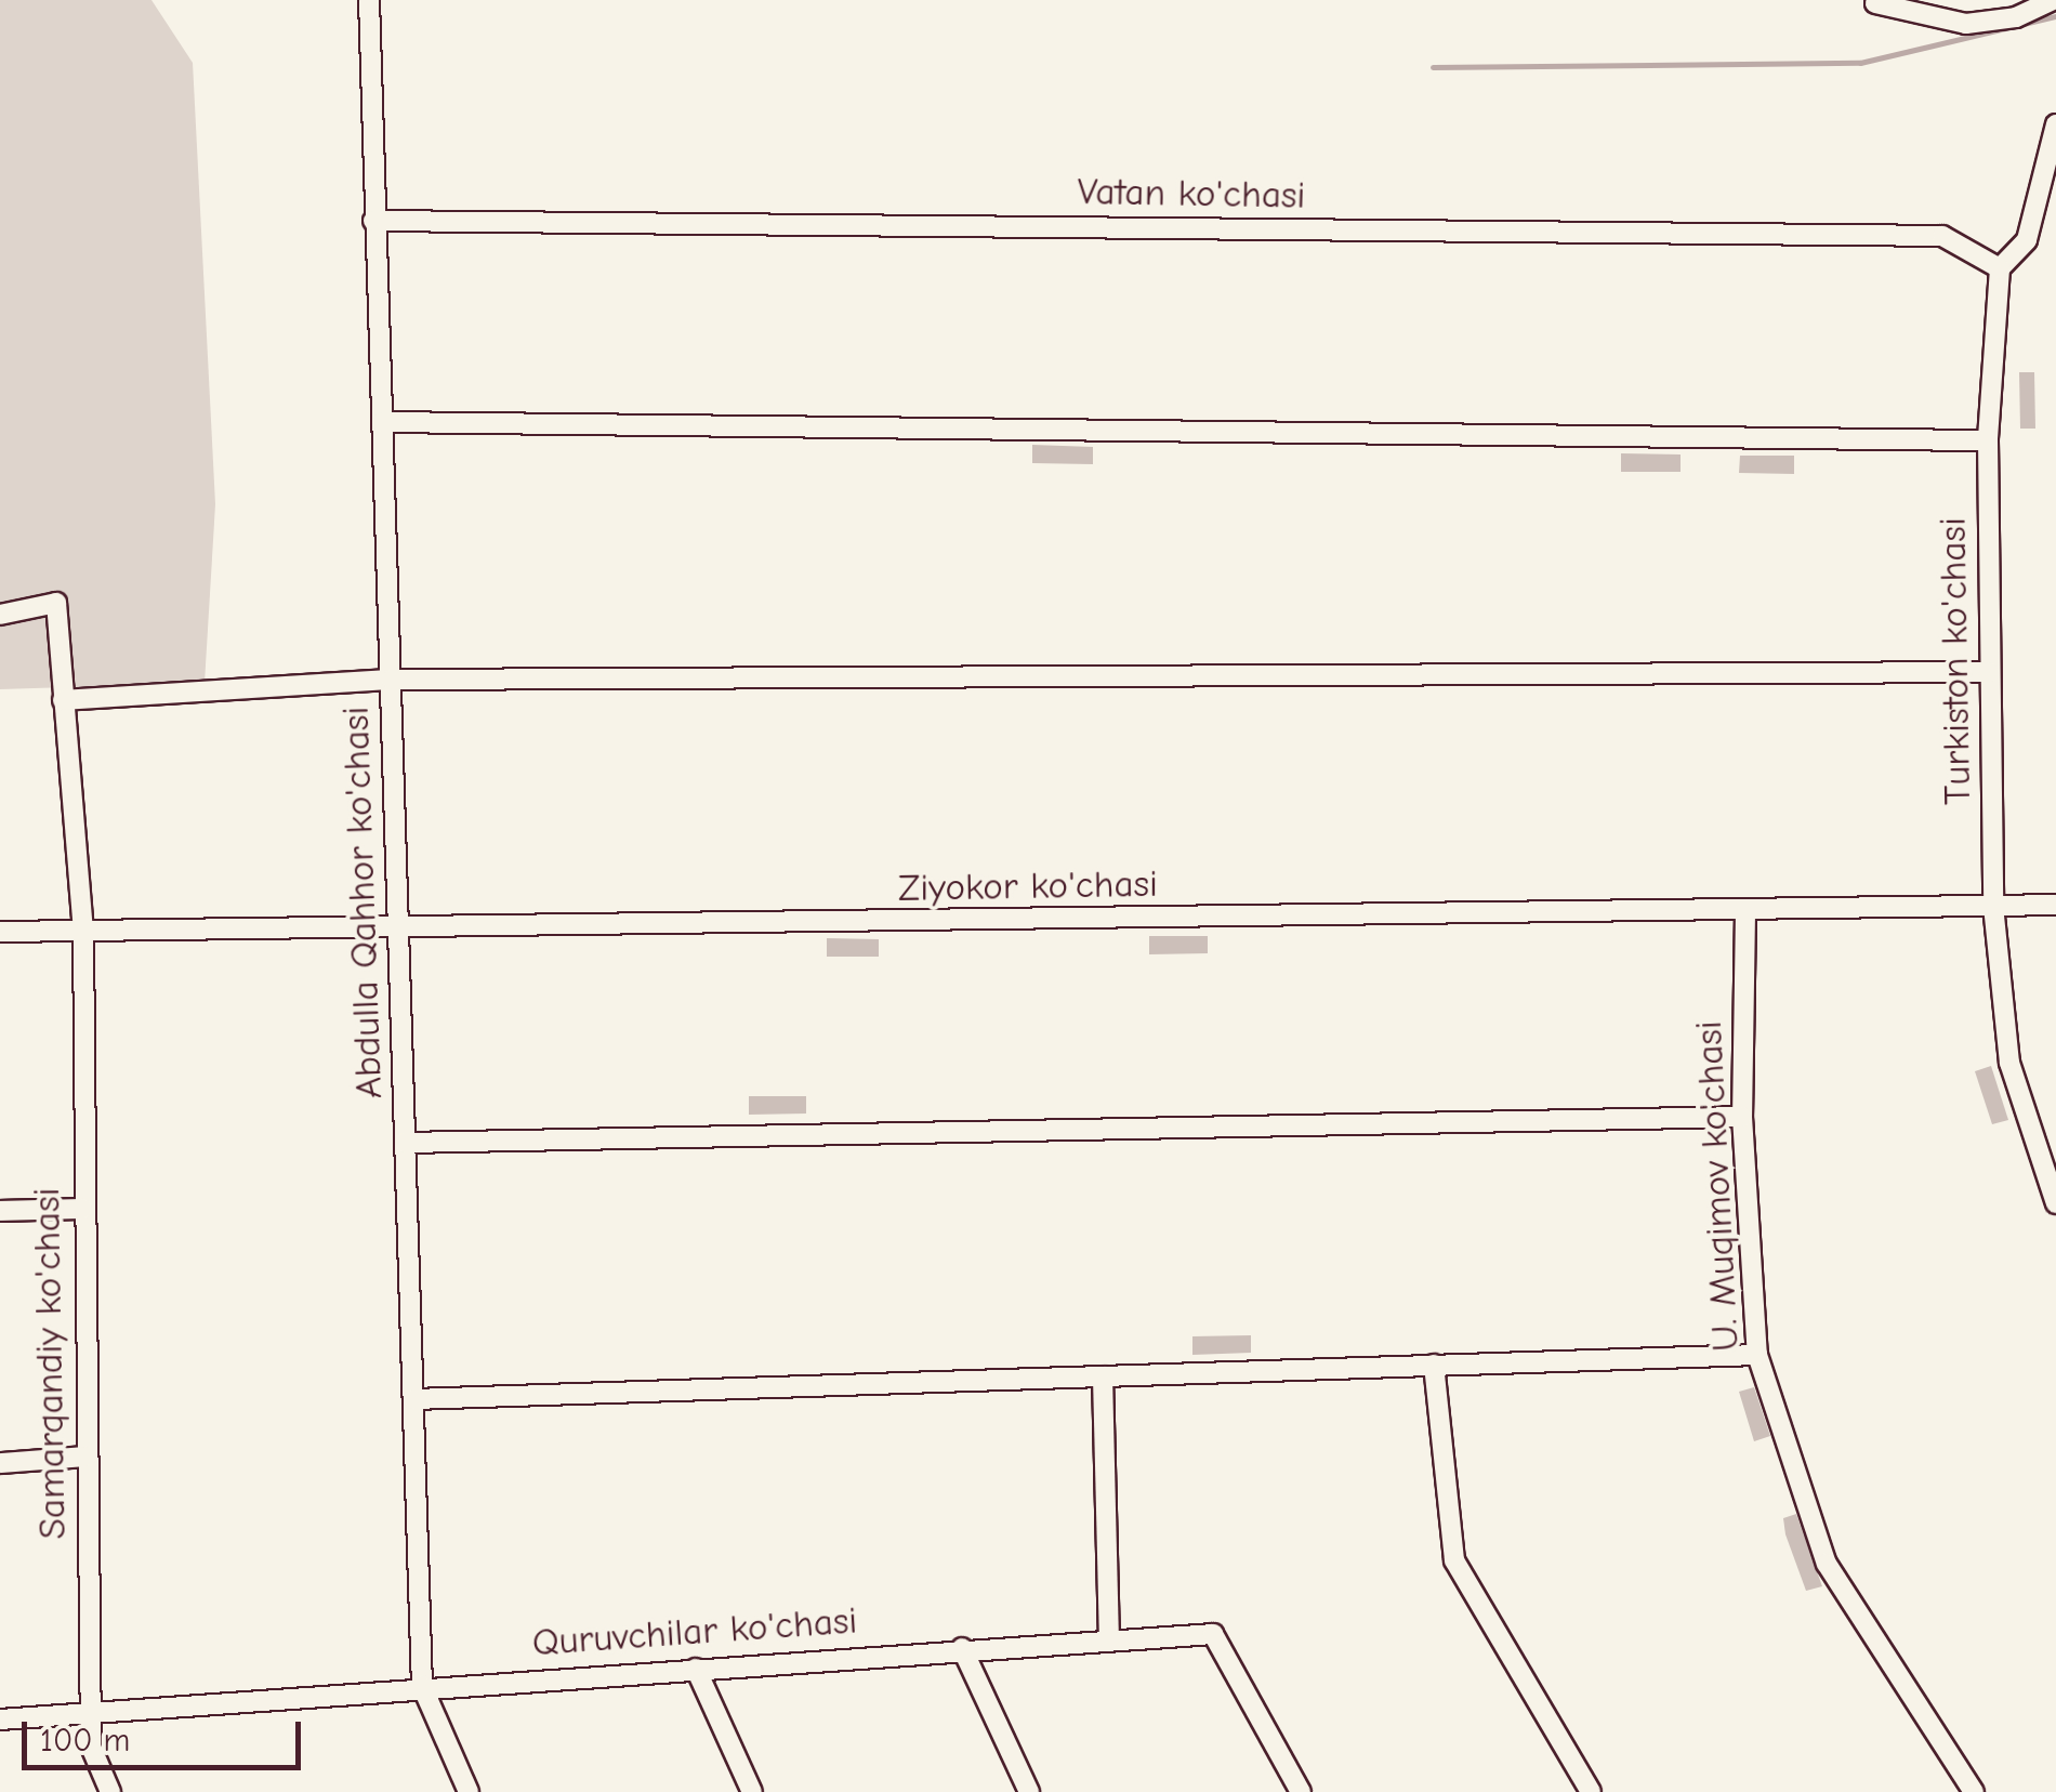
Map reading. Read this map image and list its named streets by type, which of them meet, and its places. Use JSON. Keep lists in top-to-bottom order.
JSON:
{
  "streets": {
    "street": [
      "Vatan ko'chasi",
      "Turkiston ko'chasi",
      "Ziyokor ko'chasi",
      "Abdulla Qahhor ko'chasi",
      "U. Muqimov ko'chasi",
      "Samarqandiy ko'chasi",
      "Quruvchilar ko'chasi"
    ]
  },
  "crossings": [
    ["Vatan ko'chasi", "Turkiston ko'chasi"],
    ["Vatan ko'chasi", "Abdulla Qahhor ko'chasi"],
    ["Turkiston ko'chasi", "Ziyokor ko'chasi"],
    ["Ziyokor ko'chasi", "Abdulla Qahhor ko'chasi"],
    ["Ziyokor ko'chasi", "U. Muqimov ko'chasi"],
    ["Ziyokor ko'chasi", "Samarqandiy ko'chasi"],
    ["Abdulla Qahhor ko'chasi", "Quruvchilar ko'chasi"],
    ["Samarqandiy ko'chasi", "Quruvchilar ko'chasi"]
  ],
  "scale_bar": "100 m"
}
